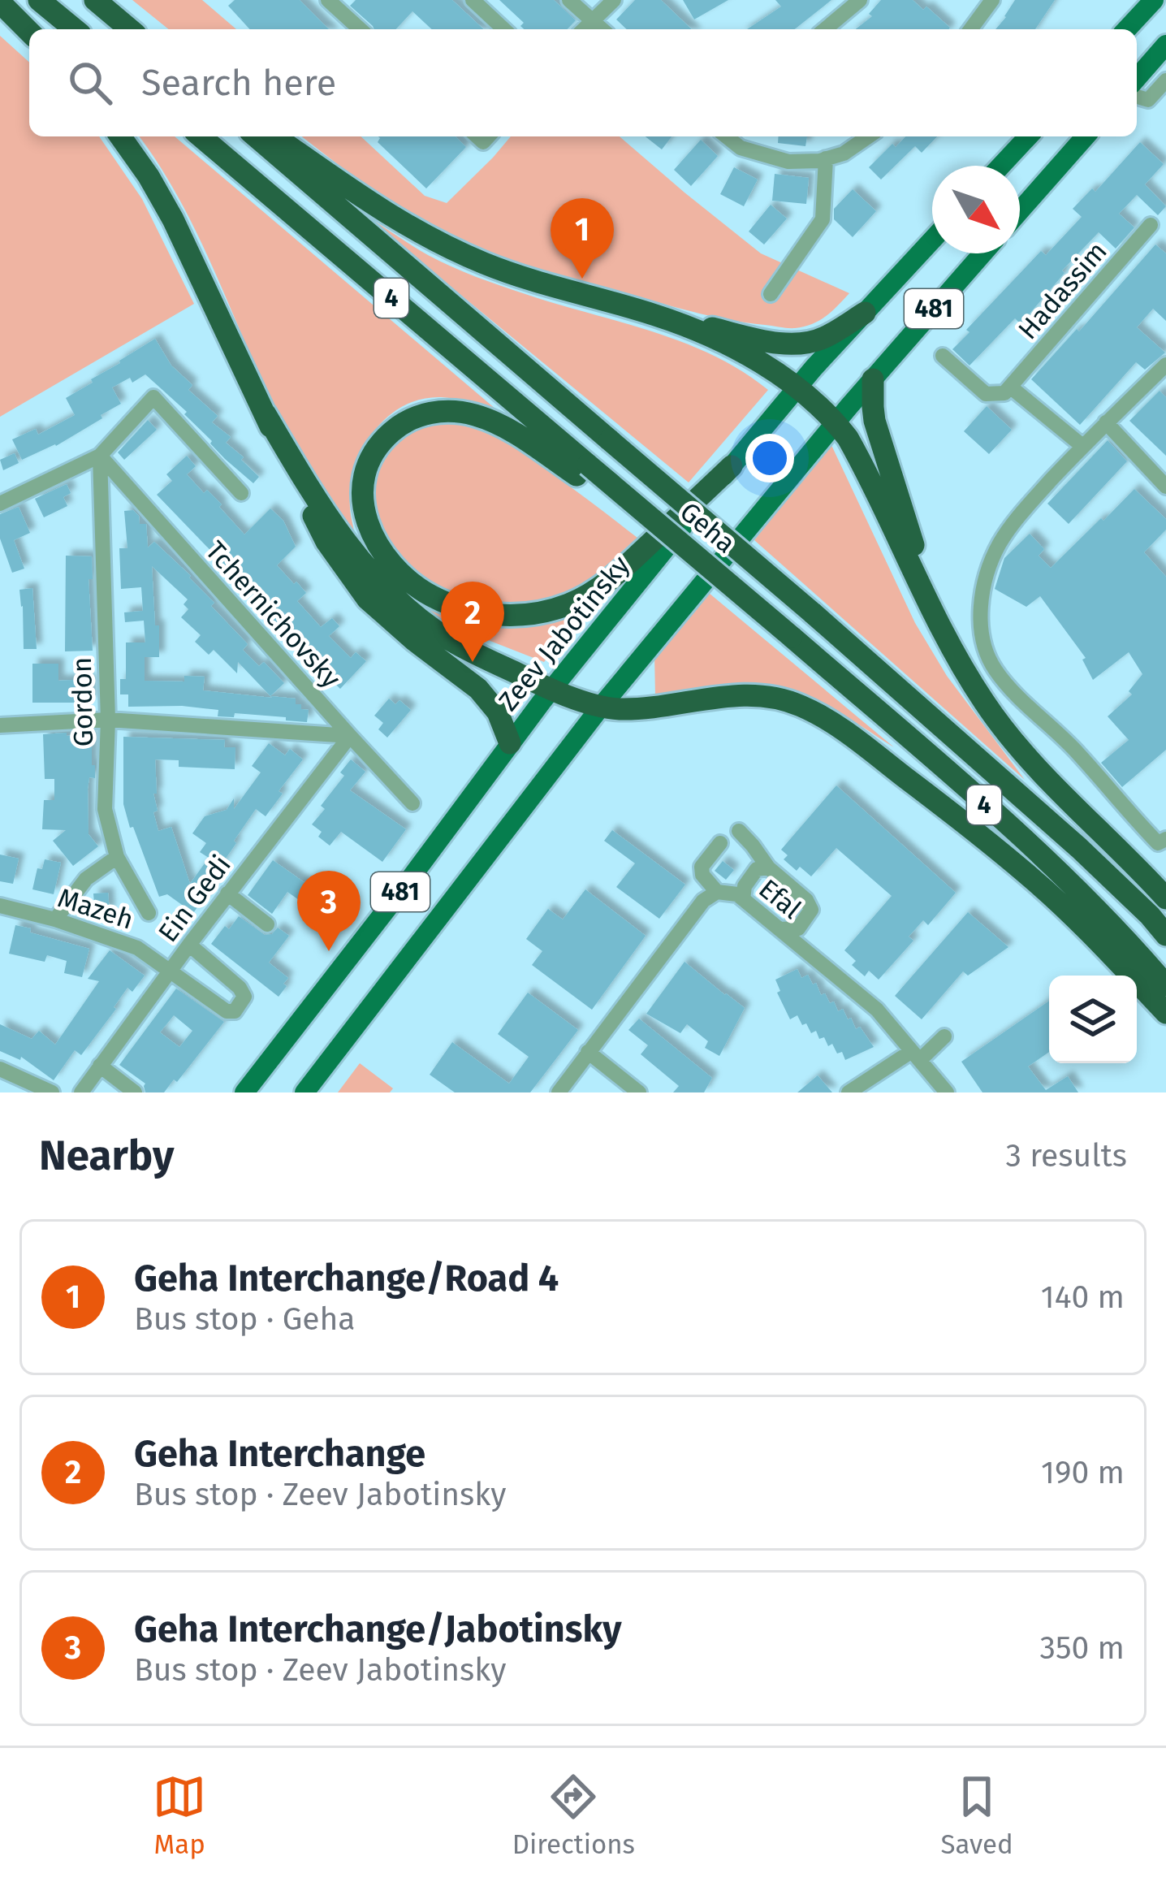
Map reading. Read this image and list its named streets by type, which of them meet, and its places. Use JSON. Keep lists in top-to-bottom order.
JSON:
{
  "streets": {
    "highway": ["4", "Geha"],
    "main road": ["481", "Zeev Jabotinsky"],
    "street": [
      "Hadassim",
      "Tchernichovsky",
      "Gordon",
      "Ein Gedi",
      "Efal",
      "Mazeh"
    ]
  },
  "crossings": [
    ["Tchernichovsky", "Gordon"],
    ["Tchernichovsky", "Ein Gedi"],
    ["Ein Gedi", "Mazeh"]
  ],
  "north": "bottom right",
  "page": {
    "search": "Search here",
    "pins": ["1", "2", "3"],
    "heading": ["Nearby", "3 results"],
    "list": [
      {
        "mark": "1",
        "name": "Geha Interchange/Road 4",
        "note": "Bus stop · Geha",
        "value": "140 m"
      },
      {
        "mark": "2",
        "name": "Geha Interchange",
        "note": "Bus stop · Zeev Jabotinsky",
        "value": "190 m"
      },
      {
        "mark": "3",
        "name": "Geha Interchange/Jabotinsky",
        "note": "Bus stop · Zeev Jabotinsky",
        "value": "350 m"
      }
    ],
    "nav": ["Map", "Directions", "Saved"]
  }
}
